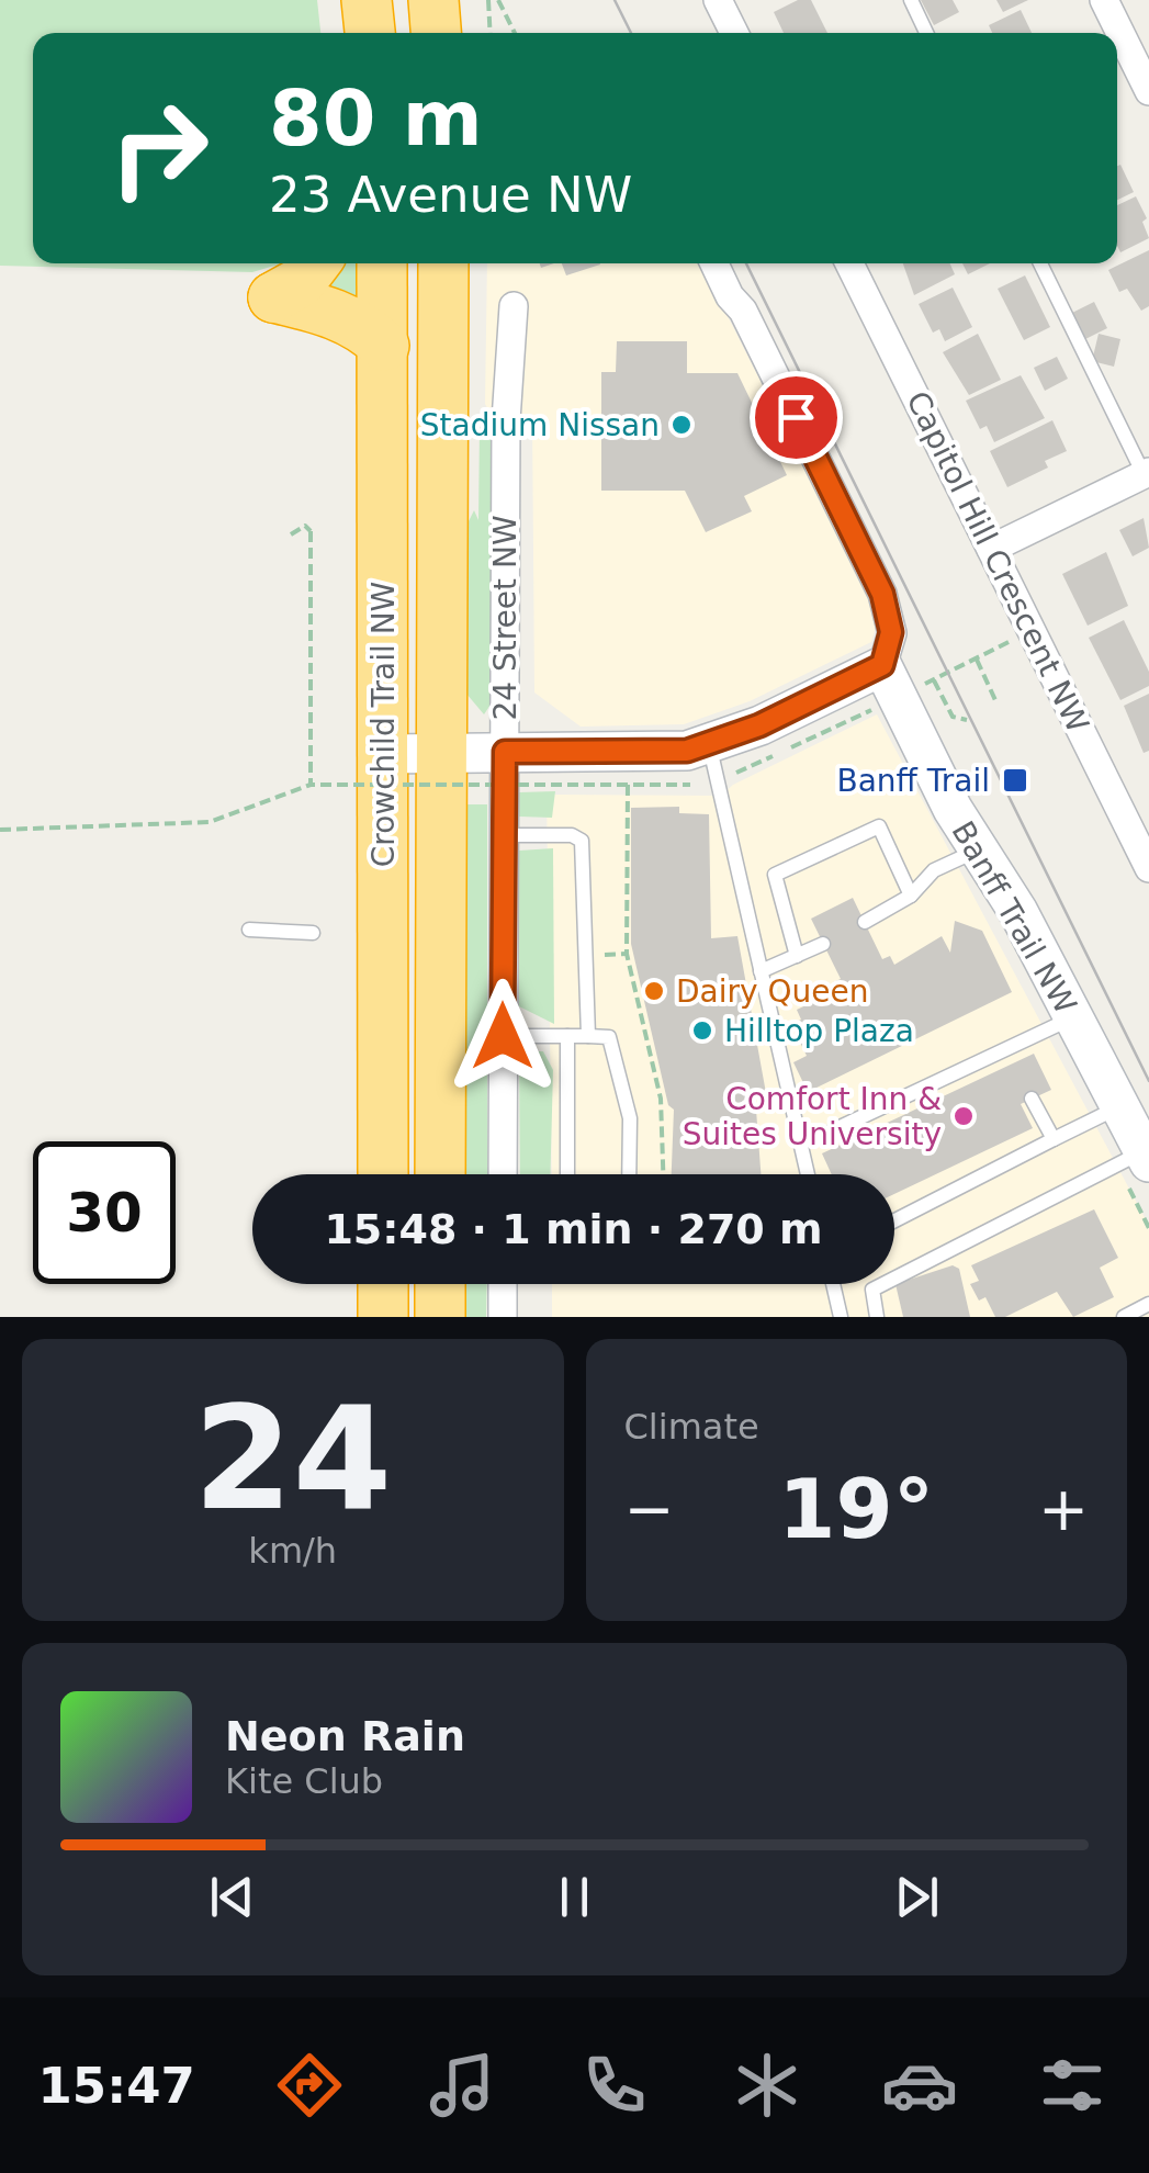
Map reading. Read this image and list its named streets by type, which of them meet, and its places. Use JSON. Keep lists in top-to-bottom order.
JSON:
{
  "streets": {
    "highway": ["Crowchild Trail NW"],
    "street": ["Capitol Hill Crescent NW", "24 Street NW", "Banff Trail NW"]
  },
  "places": {
    "other": [
      "Stadium Nissan",
      "Dairy Queen",
      "Hilltop Plaza",
      "Comfort Inn & Suites University"
    ],
    "transit": ["Banff Trail"]
  },
  "page": {
    "turn": ["80 m", "23 Avenue NW"],
    "limit": "30",
    "trip": "15:48 · 1 min · 270 m",
    "tile": [
      ["24", "km/h"],
      "Climate"
    ],
    "heat": ["−", "19°", "+"],
    "song": ["Neon Rain", "Kite Club"],
    "tabs": "15:47"
  }
}
